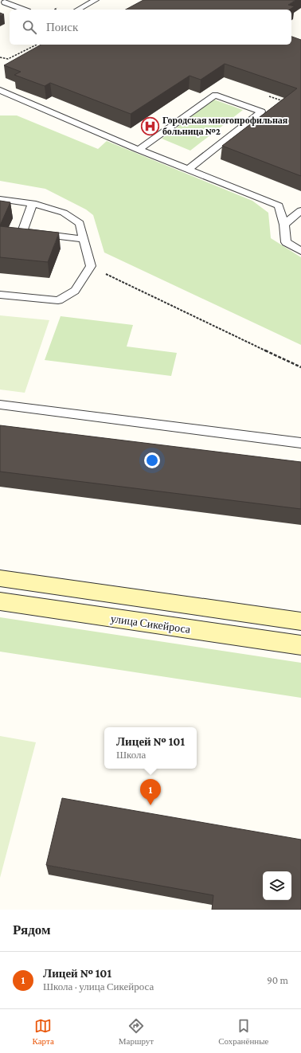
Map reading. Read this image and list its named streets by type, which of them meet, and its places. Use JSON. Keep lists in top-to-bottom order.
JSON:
{
  "streets": {
    "street": ["улица Сикейроса"]
  },
  "places": {
    "hospital": ["Городская многопрофильная больница №2"]
  },
  "page": {
    "search": "Поиск",
    "popup": ["Лицей № 101", "Школа"],
    "pins": "1",
    "heading": "Рядом",
    "list": [
      {
        "mark": "1",
        "name": "Лицей № 101",
        "note": "Школа · улица Сикейроса",
        "value": "90 m"
      }
    ],
    "nav": ["Карта", "Маршрут", "Сохранённые"]
  }
}
